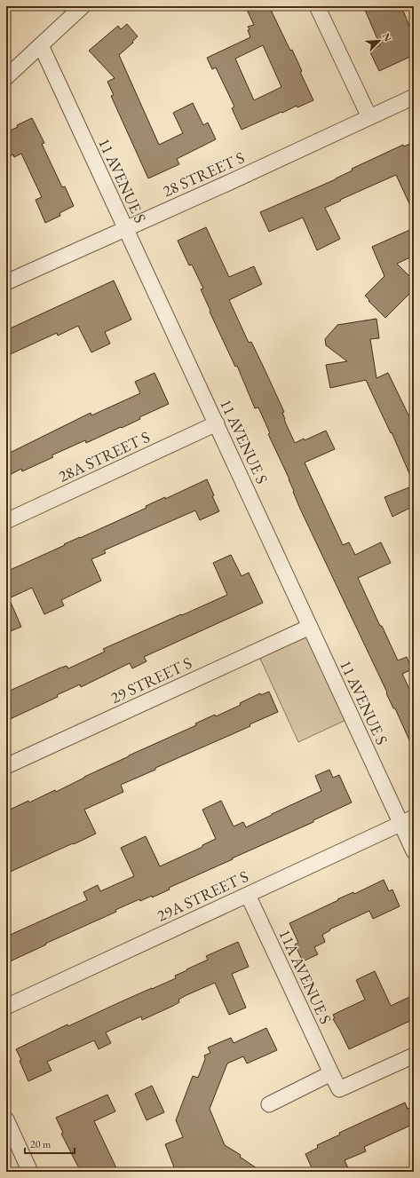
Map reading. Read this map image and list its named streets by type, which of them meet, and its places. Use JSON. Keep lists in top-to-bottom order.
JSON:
{
  "streets": {
    "street": [
      "28 STREET S",
      "11 AVENUE S",
      "28A STREET S",
      "29 STREET S",
      "29A STREET S",
      "11A AVENUE S"
    ]
  },
  "crossings": [
    ["28 STREET S", "11 AVENUE S"],
    ["11 AVENUE S", "28A STREET S"],
    ["11 AVENUE S", "29 STREET S"],
    ["11 AVENUE S", "29A STREET S"],
    ["29A STREET S", "11A AVENUE S"]
  ],
  "scale_bar": "20 m",
  "north": "top right"
}
